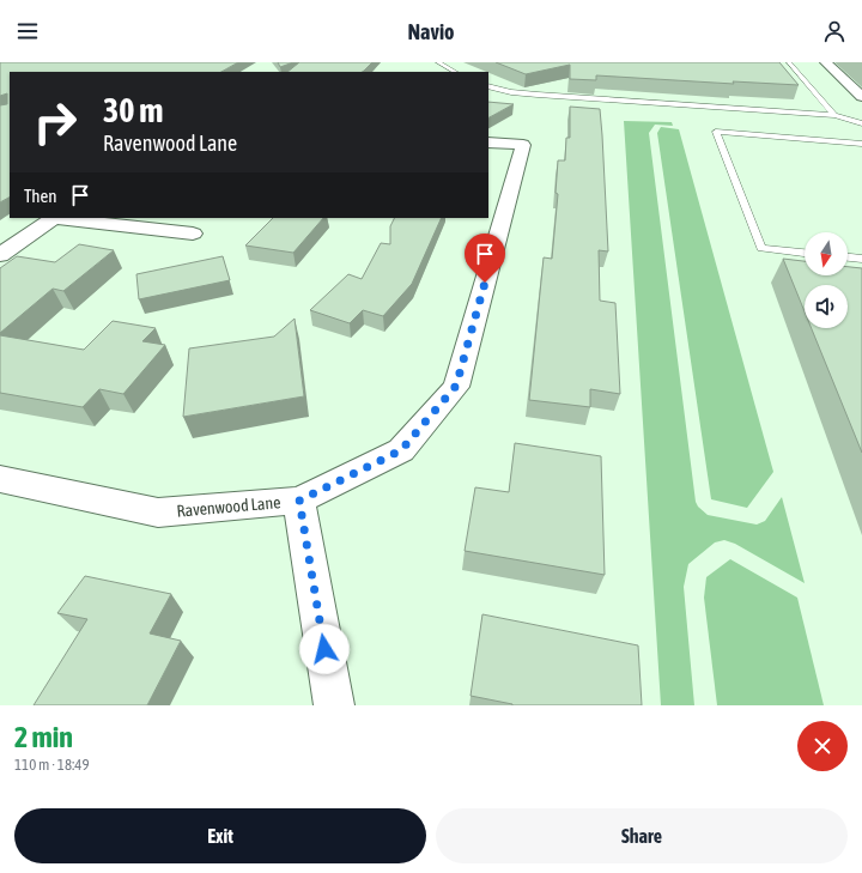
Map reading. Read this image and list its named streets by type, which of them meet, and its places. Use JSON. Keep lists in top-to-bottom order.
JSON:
{
  "streets": {
    "street": ["Ravenwood Lane"]
  },
  "north": "bottom",
  "page": {
    "header": "Navio",
    "turn": ["30 m", "Ravenwood Lane"],
    "then": "Then",
    "heading": ["2 min", "110 m · 18:49"],
    "buttons": ["Exit", "Share"]
  }
}
